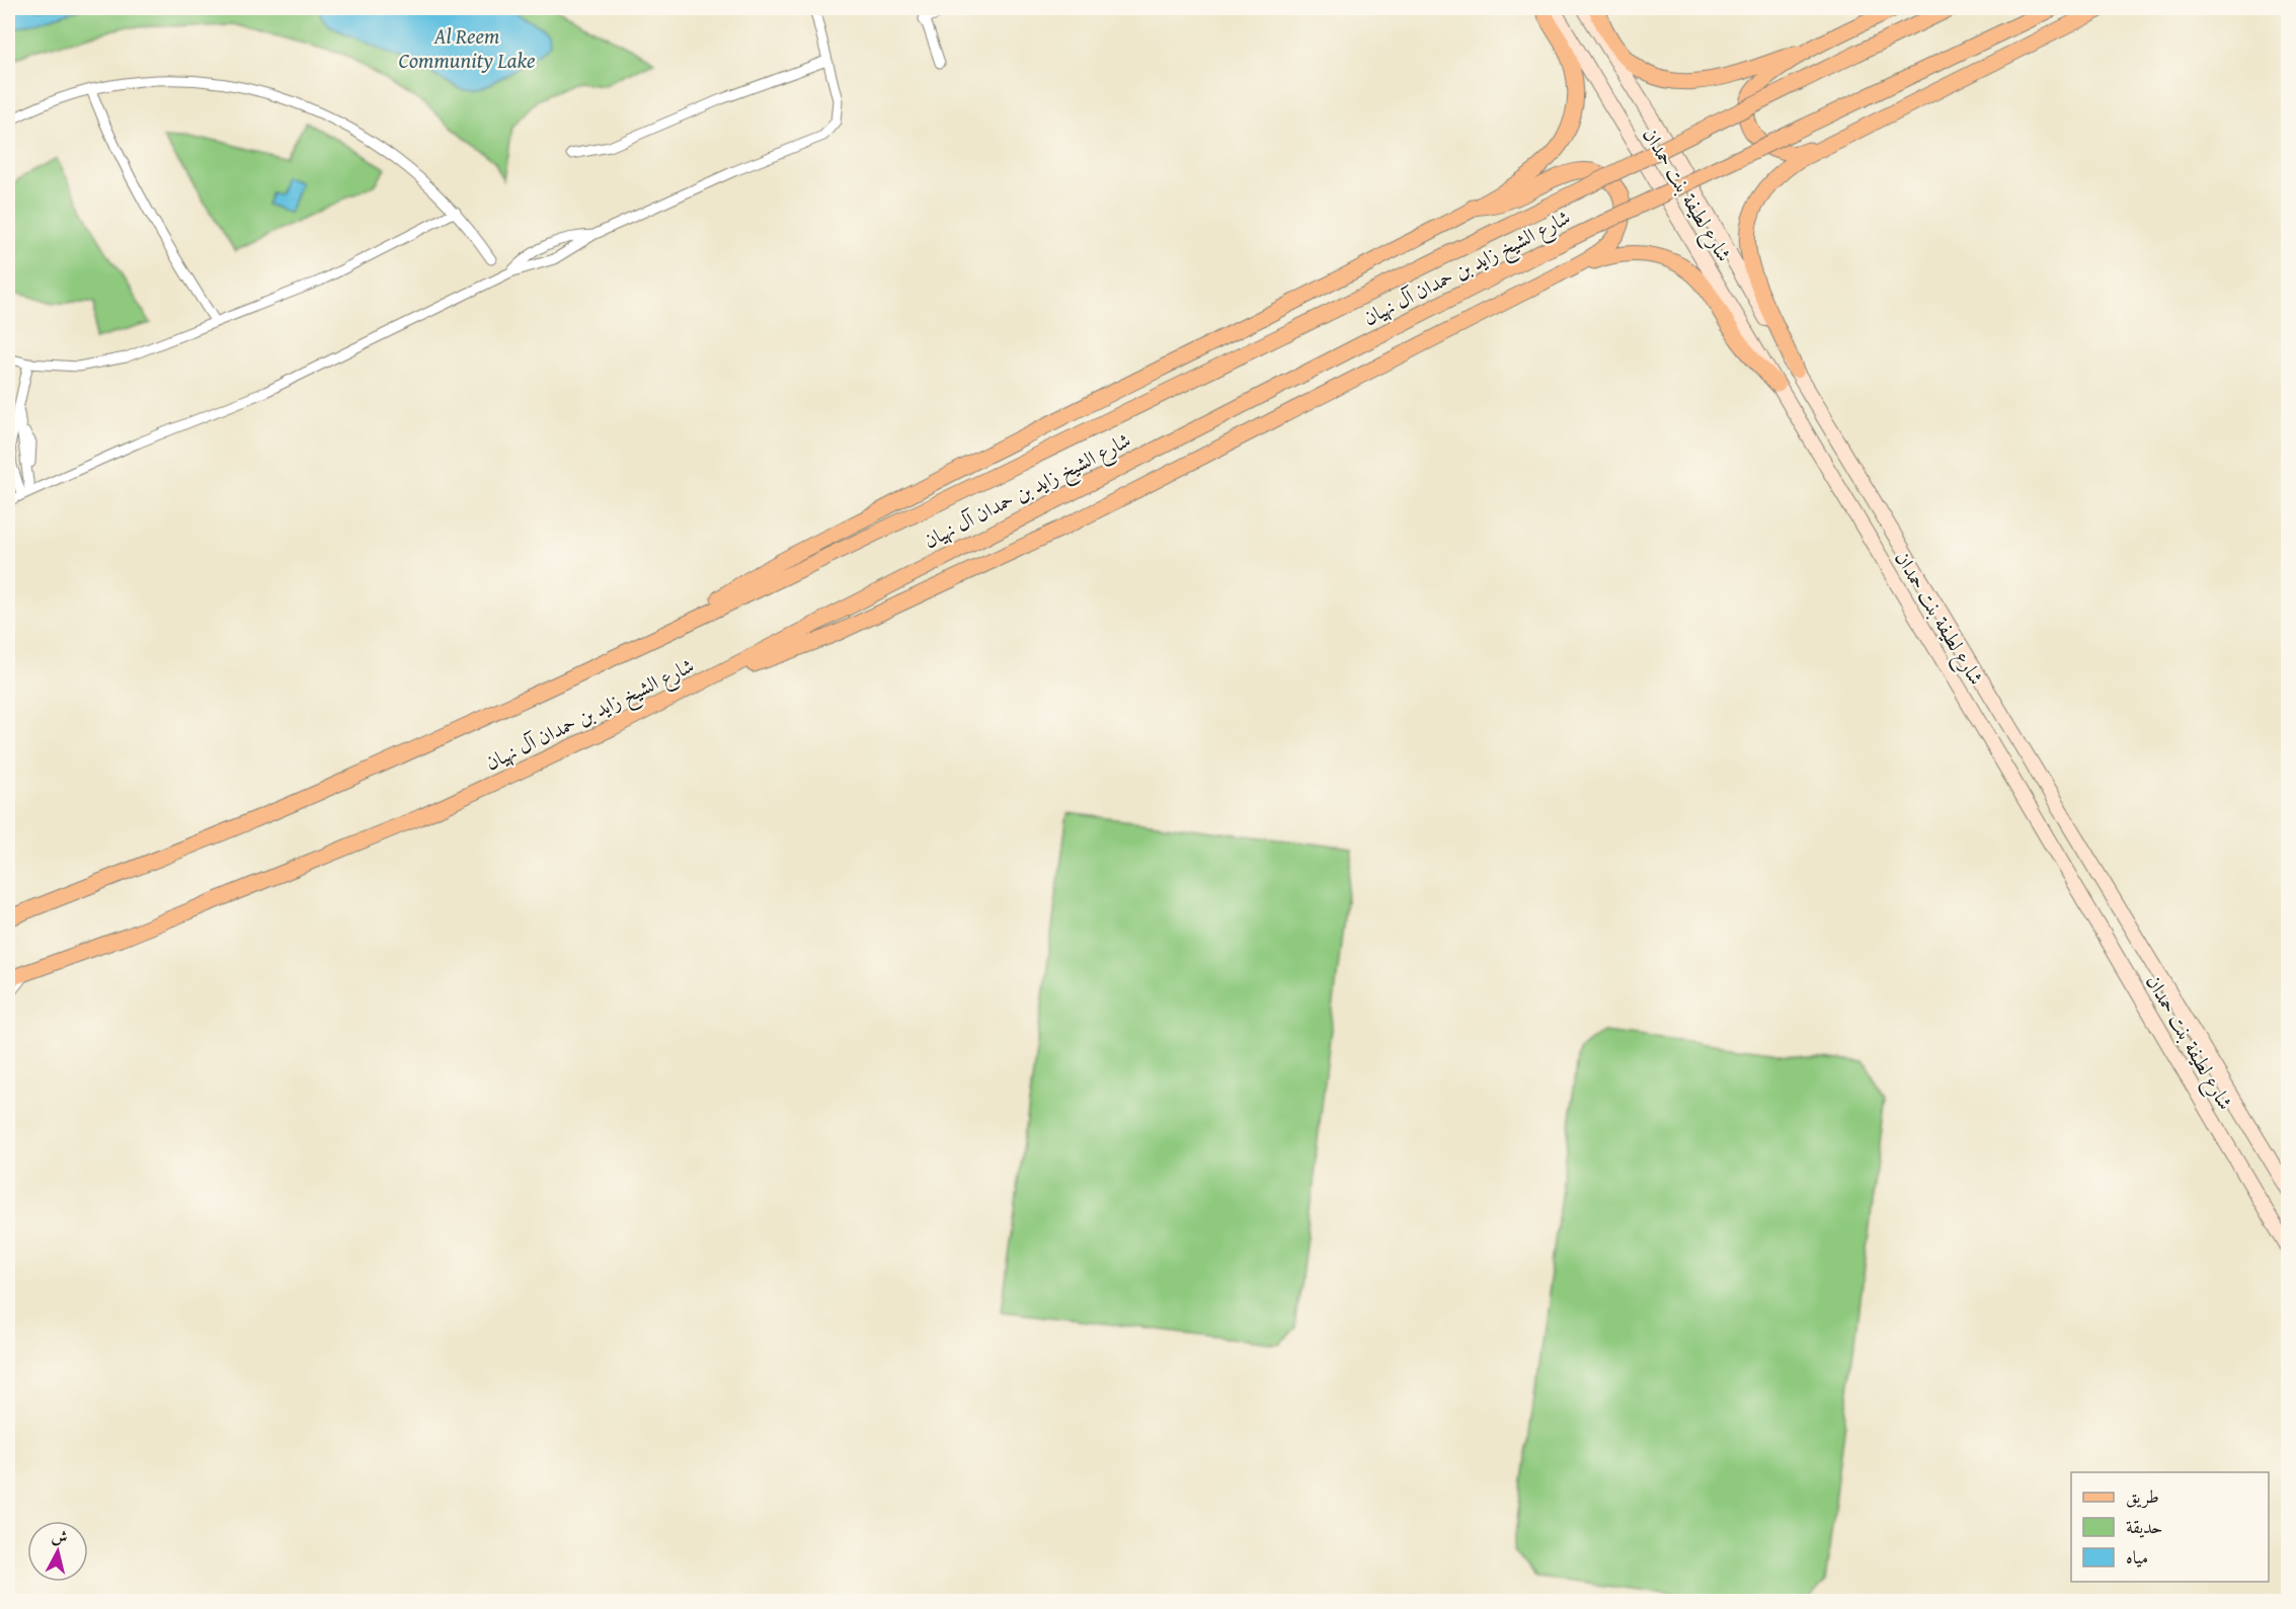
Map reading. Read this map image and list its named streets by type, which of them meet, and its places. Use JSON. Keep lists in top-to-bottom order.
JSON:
{
  "streets": {
    "main road": ["شارع لطيفة بنت حمدان", "شارع الشيخ زايد بن حمدان آل نهيان"]
  },
  "water": ["Al Reem Community Lake"],
  "legend": ["طريق", "حديقة", "مياه"],
  "north": "top"
}
